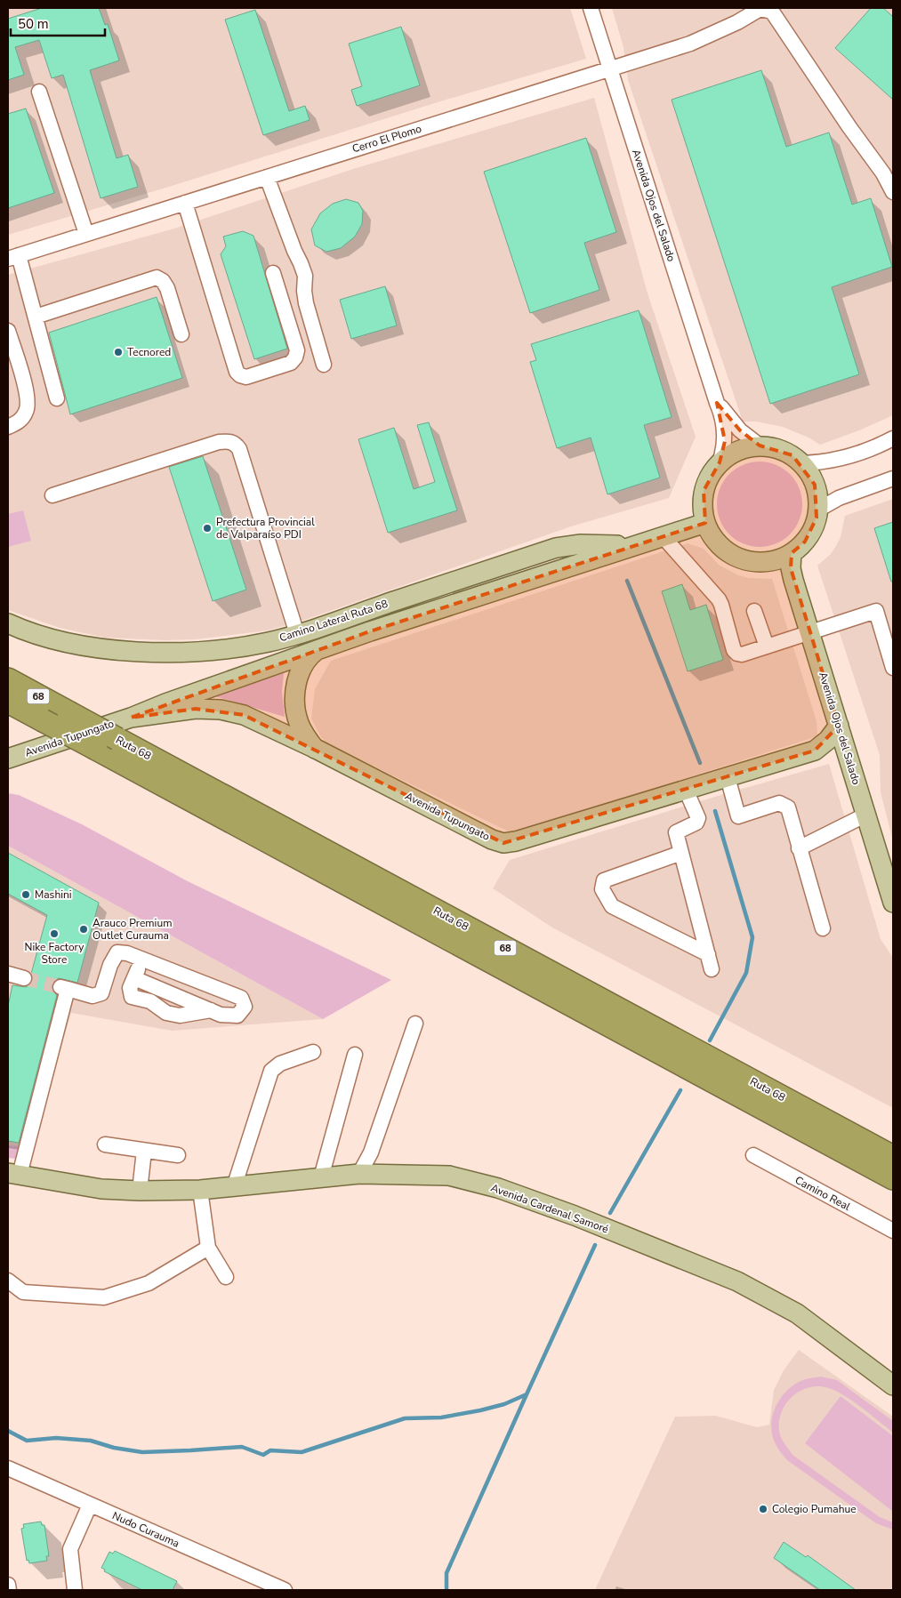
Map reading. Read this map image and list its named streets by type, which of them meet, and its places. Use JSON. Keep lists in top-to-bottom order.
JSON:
{
  "streets": {
    "highway": ["68", "Ruta 68"],
    "main road": [
      "Avenida Ojos del Salado",
      "Camino Lateral Ruta 68",
      "Avenida Tupungato",
      "Avenida Cardenal Samoré"
    ],
    "street": ["Cerro El Plomo", "Camino Real", "Nudo Curauma"]
  },
  "crossings": [
    ["Cerro El Plomo", "Avenida Ojos del Salado"],
    ["Avenida Ojos del Salado", "Avenida Tupungato"],
    ["Camino Lateral Ruta 68", "Avenida Tupungato"]
  ],
  "places": [
    "Tecnored",
    "Prefectura Provincial de Valparaíso PDI",
    "Mashini",
    "Arauco Premium Outlet Curauma",
    "Nike Factory Store",
    "Colegio Pumahue"
  ],
  "scale_bar": "50 m"
}
